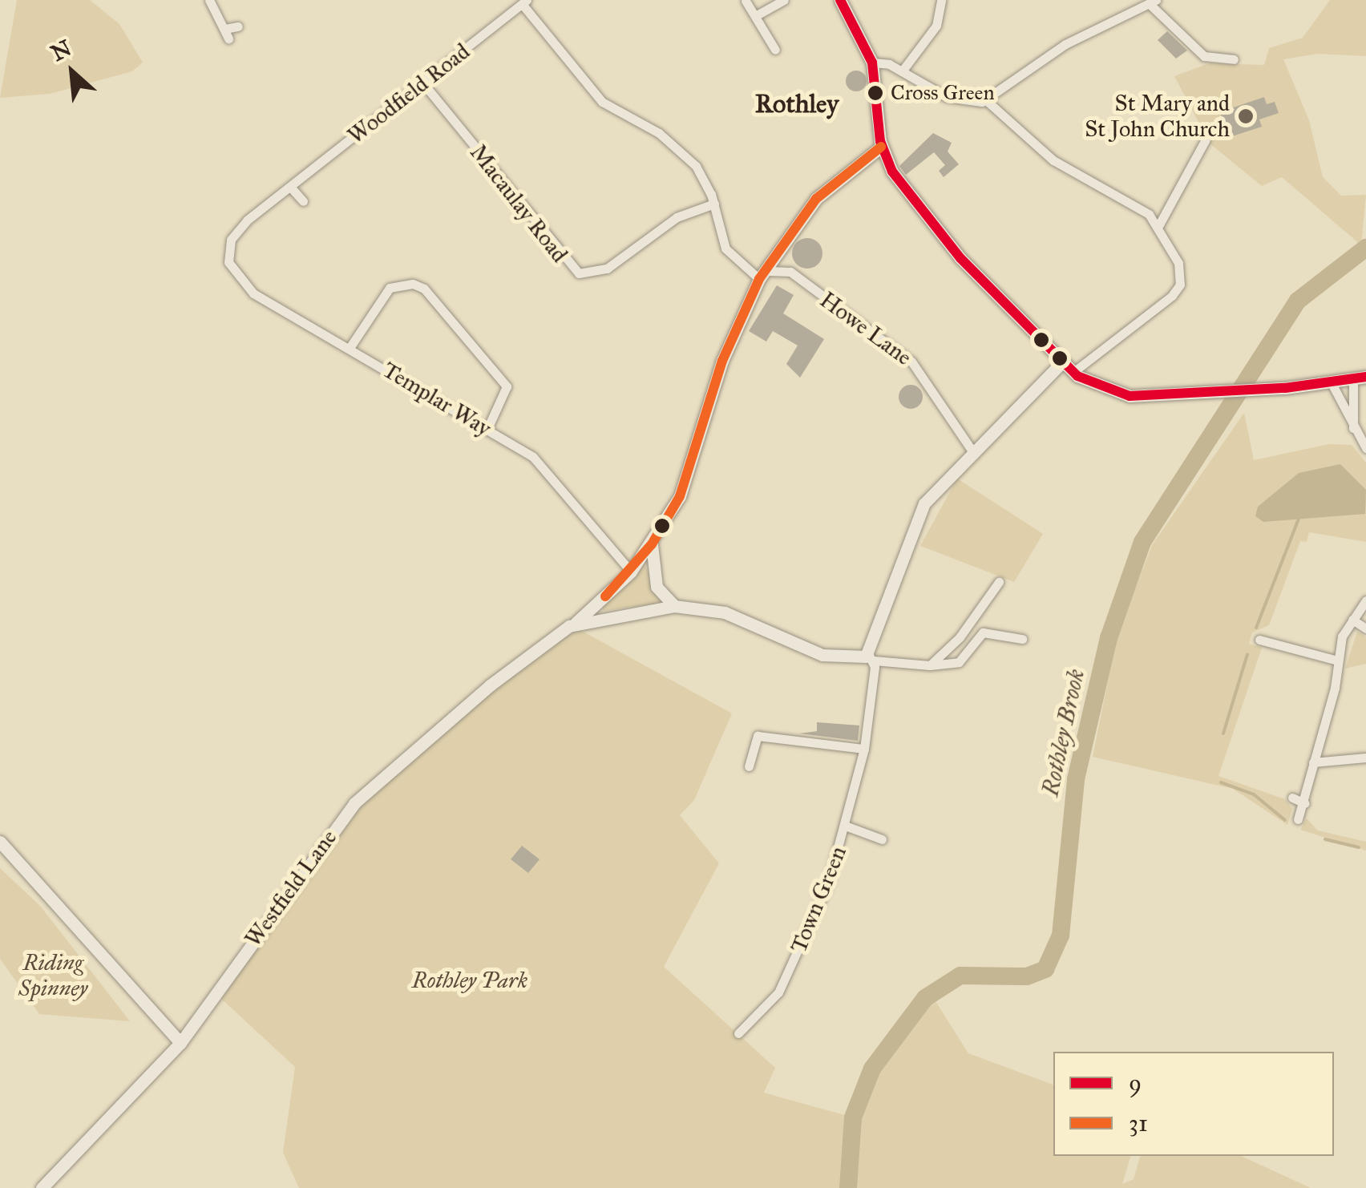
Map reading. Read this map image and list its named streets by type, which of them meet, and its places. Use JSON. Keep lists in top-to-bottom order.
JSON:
{
  "streets": {
    "street": [
      "Woodfield Road",
      "Macaulay Road",
      "Howe Lane",
      "Templar Way",
      "Westfield Lane",
      "Town Green"
    ]
  },
  "crossings": [
    ["Woodfield Road", "Macaulay Road"],
    ["Woodfield Road", "Templar Way"],
    ["Howe Lane", "Westfield Lane"],
    ["Templar Way", "Westfield Lane"]
  ],
  "districts": ["Rothley"],
  "water": ["Rothley Brook"],
  "parks": ["Riding Spinney", "Rothley Park"],
  "places": ["Cross Green", "St Mary and St John Church"],
  "lines": ["transit line 9", "transit line 31"],
  "legend": ["9", "31"],
  "north": "top left"
}
